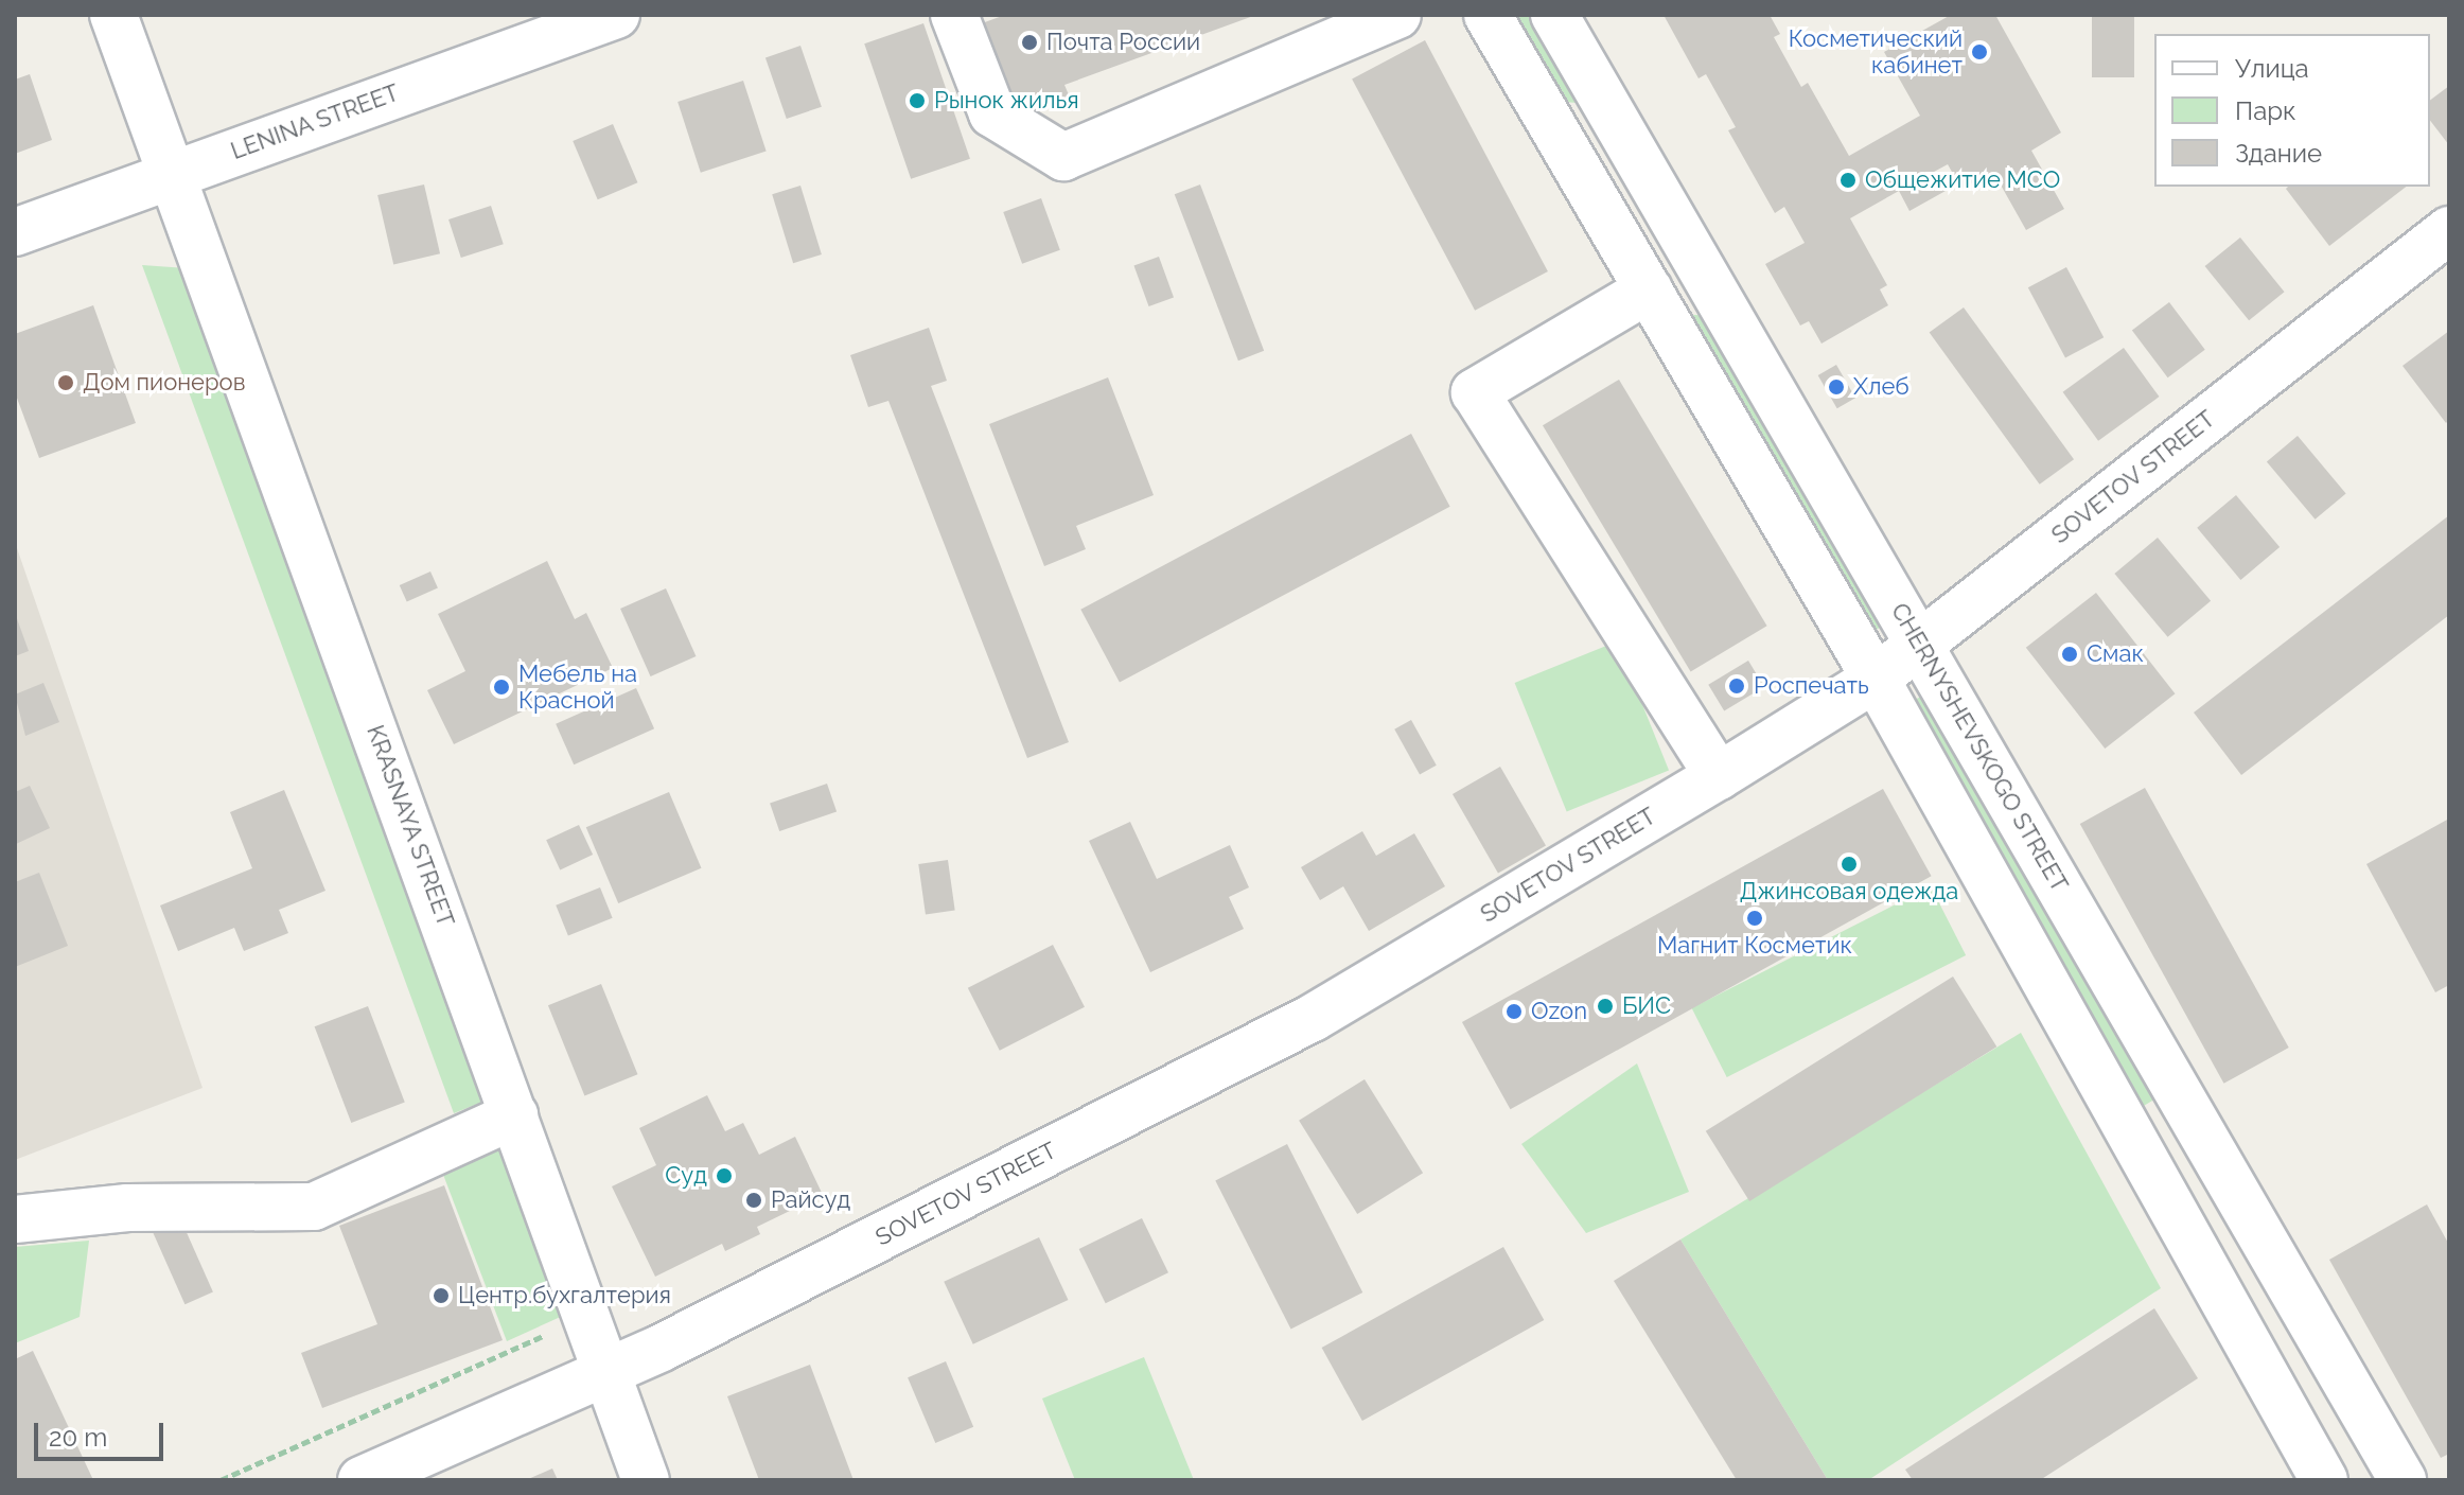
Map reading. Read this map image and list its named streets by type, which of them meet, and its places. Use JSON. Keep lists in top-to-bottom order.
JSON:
{
  "streets": {
    "street": [
      "LENINA STREET",
      "SOVETOV STREET",
      "CHERNYSHEVSKOGO STREET",
      "KRASNAYA STREET"
    ]
  },
  "crossings": [
    ["LENINA STREET", "KRASNAYA STREET"],
    ["SOVETOV STREET", "CHERNYSHEVSKOGO STREET"],
    ["SOVETOV STREET", "KRASNAYA STREET"]
  ],
  "places": [
    "Почта России",
    "Косметический кабинет",
    "Рынок жилья",
    "Общежитие МСО",
    "Дом пионеров",
    "Хлеб",
    "Смак",
    "Роспечать",
    "Мебель на Красной",
    "Джинсовая одежда",
    "Магнит Косметик",
    "БИС",
    "Ozon",
    "Суд",
    "Райсуд",
    "Центр.бухгалтерия"
  ],
  "legend": ["Улица", "Парк", "Здание"],
  "scale_bar": "20 m"
}
